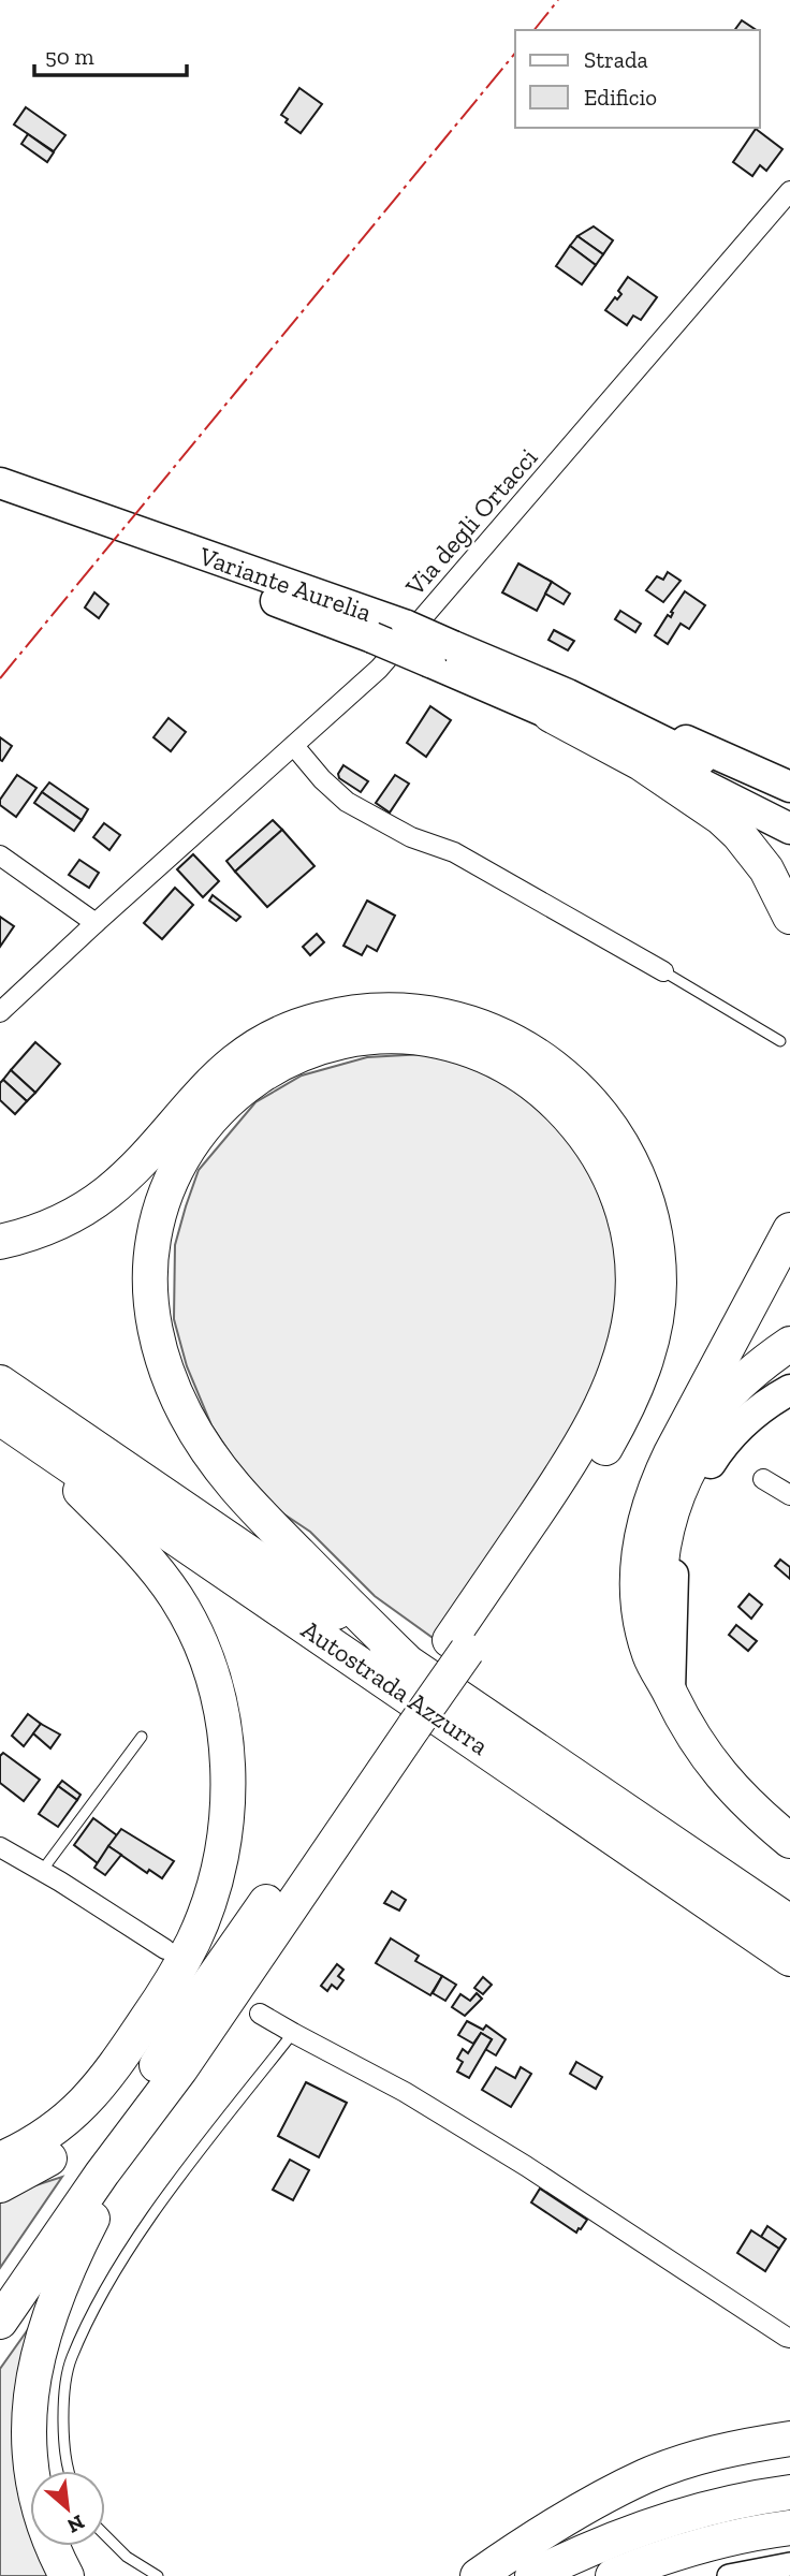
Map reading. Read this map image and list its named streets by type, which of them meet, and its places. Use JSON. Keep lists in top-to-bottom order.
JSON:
{
  "streets": {
    "highway": ["Variante Aurelia", "Autostrada Azzurra"],
    "street": ["Via degli Ortacci"]
  },
  "legend": ["Strada", "Edificio"],
  "scale_bar": "50 m",
  "north": "bottom right"
}
